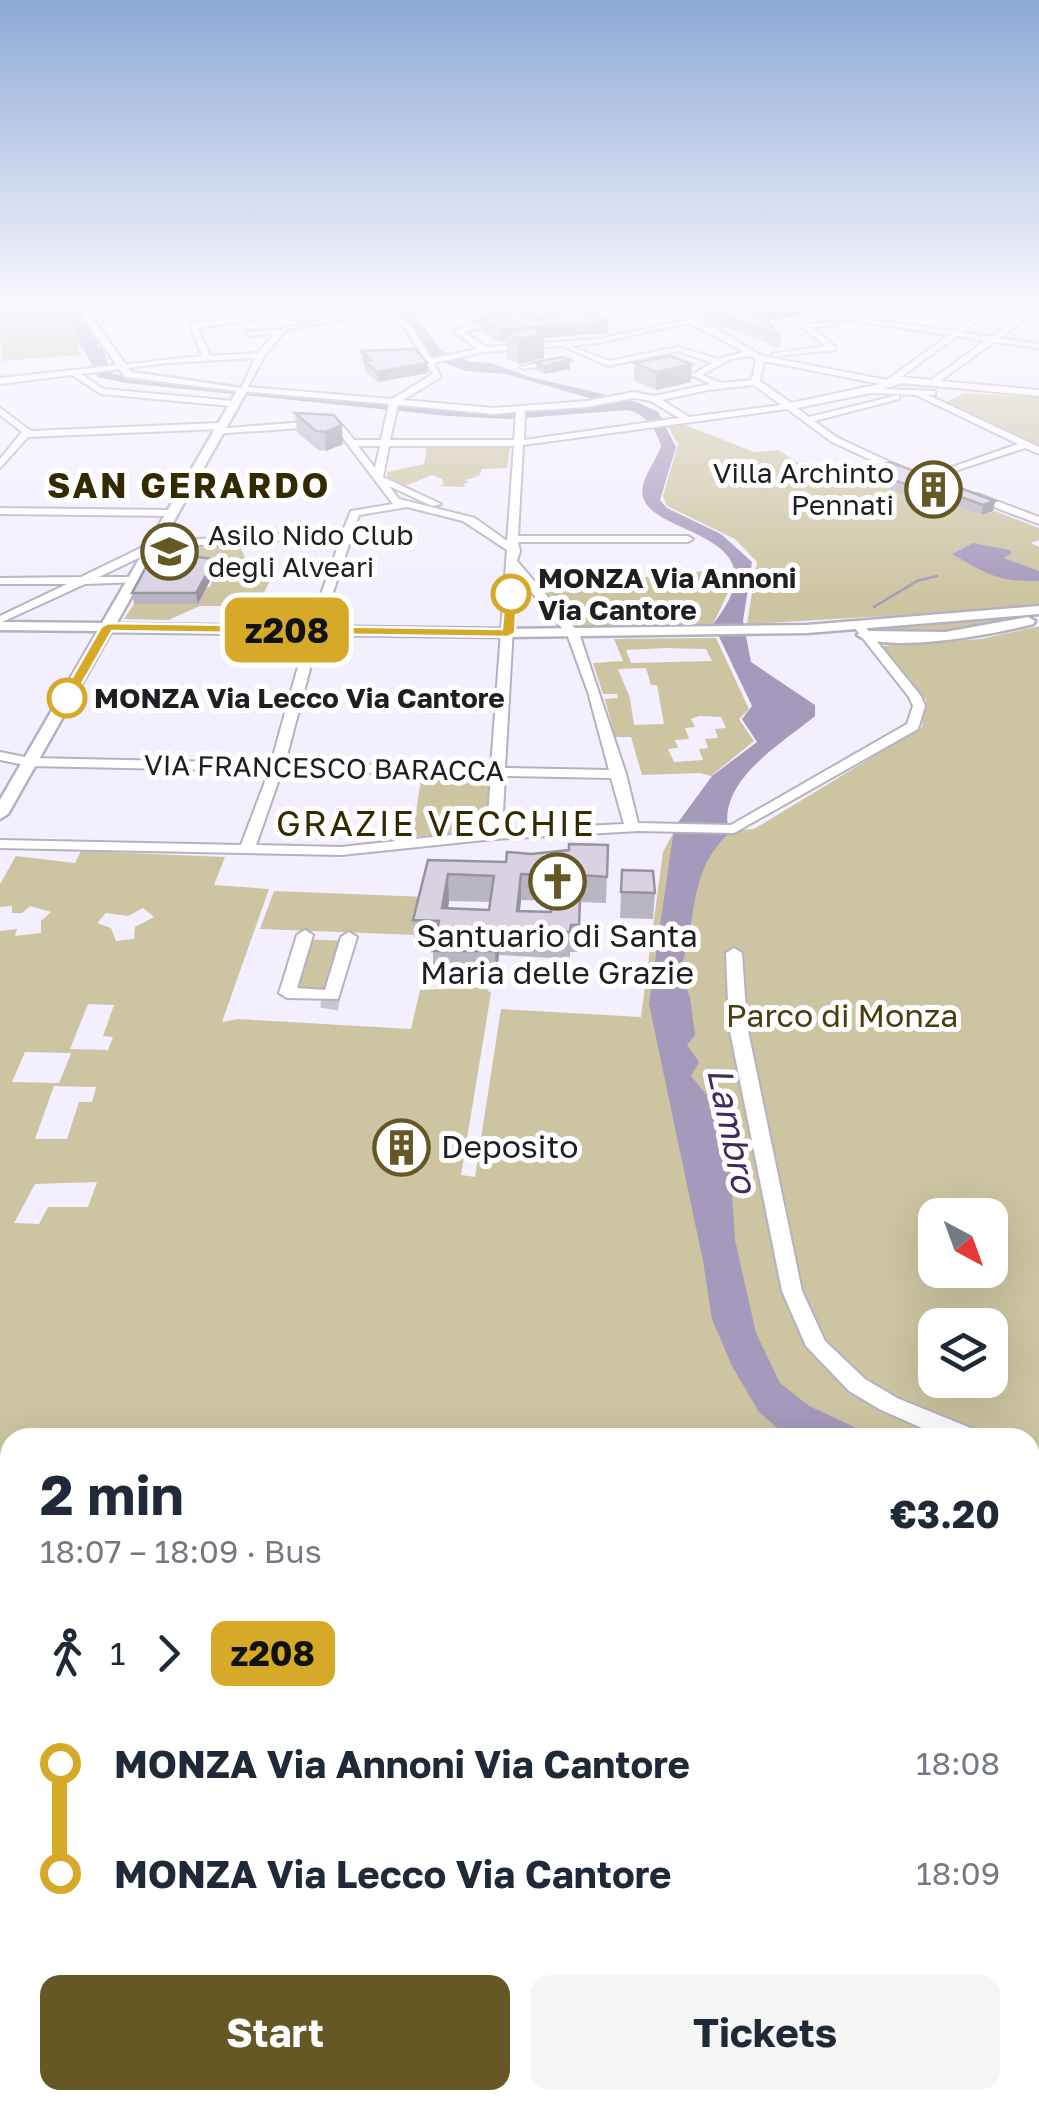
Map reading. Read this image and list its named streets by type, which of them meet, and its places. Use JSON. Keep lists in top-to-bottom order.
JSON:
{
  "streets": {
    "street": ["VIA FRANCESCO BARACCA"]
  },
  "districts": ["SAN GERARDO", "GRAZIE VECCHIE"],
  "water": ["Lambro"],
  "parks": ["Parco di Monza"],
  "places": {
    "building": ["Villa Archinto Pennati", "Deposito"],
    "school or university": ["Asilo Nido Club degli Alveari"],
    "other": ["MONZA Via Annoni Via Cantore", "MONZA Via Lecco Via Cantore"],
    "church": ["Santuario di Santa Maria delle Grazie"]
  },
  "lines": ["bus line z208"],
  "north": "bottom right",
  "page": {
    "on_map": "z208",
    "heading": ["2 min", "18:07 – 18:09 · Bus", "€3.20"],
    "legs": ["1", "z208"],
    "list": [
      {
        "name": "MONZA Via Annoni Via Cantore",
        "value": "18:08"
      },
      {
        "name": "MONZA Via Lecco Via Cantore",
        "value": "18:09"
      }
    ],
    "buttons": ["Start", "Tickets"]
  }
}
